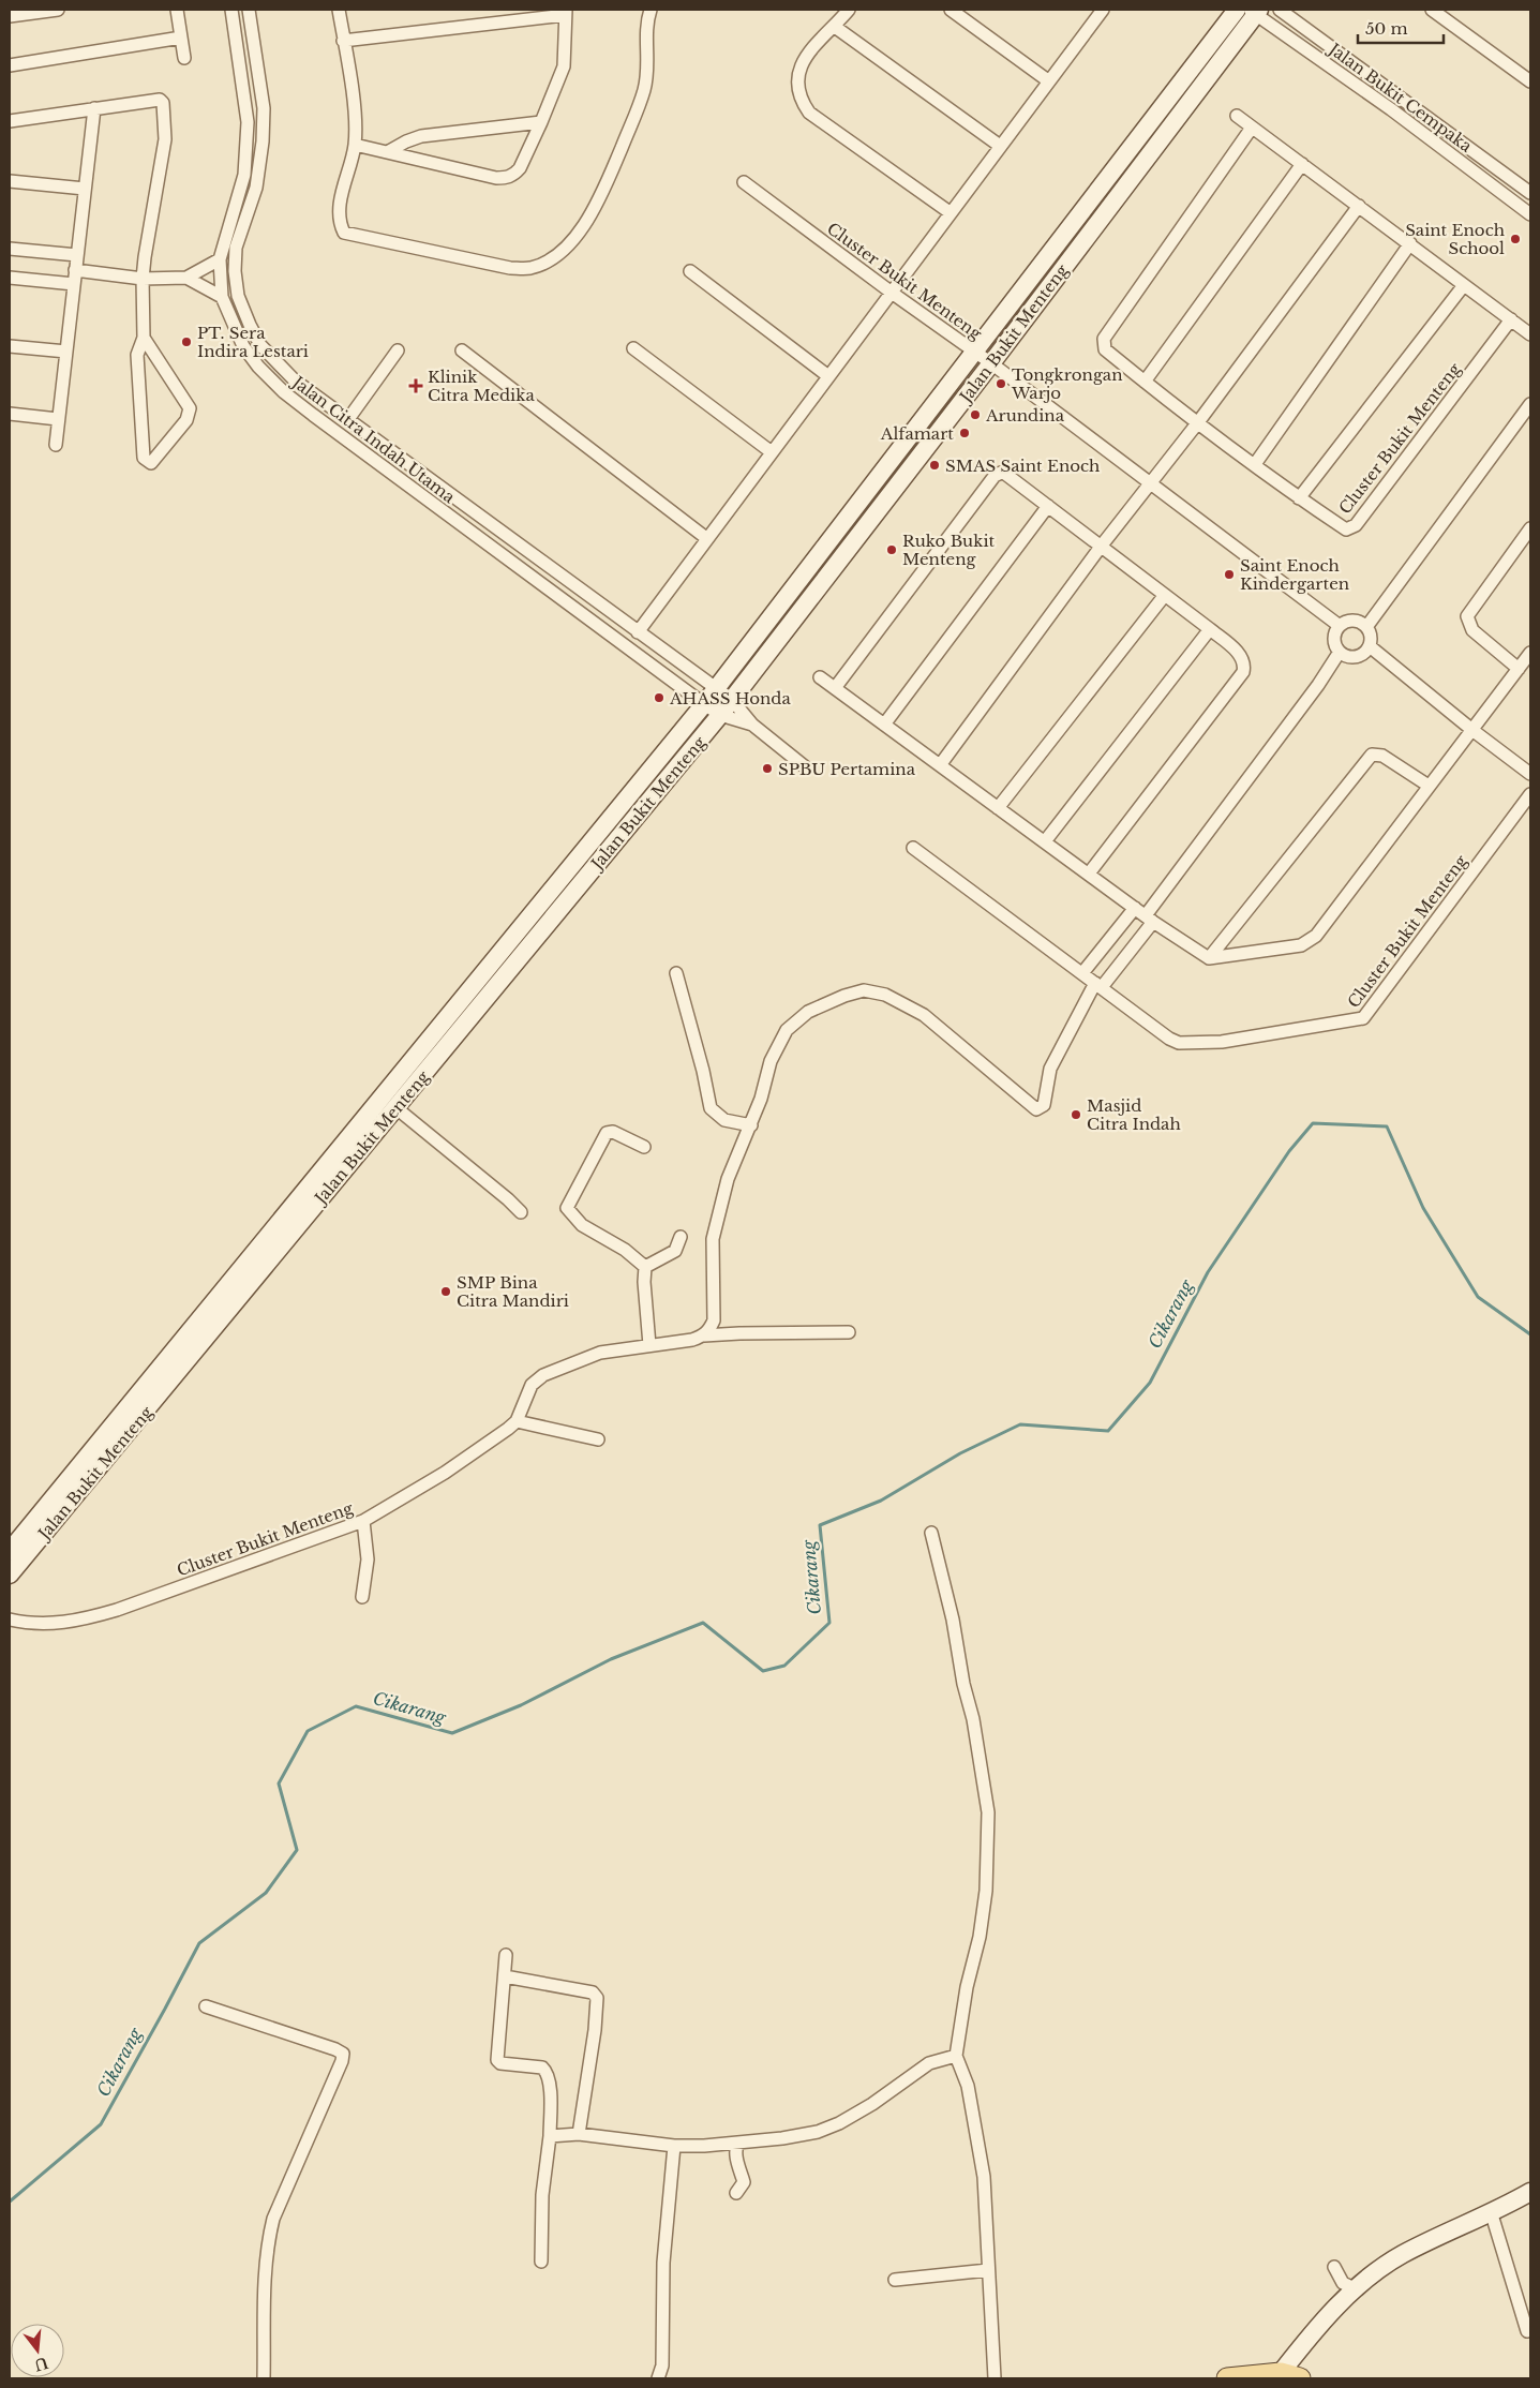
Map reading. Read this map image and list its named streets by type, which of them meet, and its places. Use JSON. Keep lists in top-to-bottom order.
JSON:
{
  "streets": {
    "street": [
      "Jalan Bukit Cempaka",
      "Cluster Bukit Menteng",
      "Jalan Bukit Menteng",
      "Jalan Citra Indah Utama"
    ]
  },
  "crossings": [
    ["Jalan Bukit Cempaka", "Jalan Bukit Menteng"],
    ["Cluster Bukit Menteng", "Jalan Bukit Menteng"],
    ["Jalan Bukit Menteng", "Jalan Citra Indah Utama"]
  ],
  "water": ["Cikarang"],
  "places": {
    "other": [
      "Saint Enoch School",
      "PT. Sera Indira Lestari",
      "Tongkrongan Warjo",
      "Arundina",
      "Alfamart",
      "SMAS Saint Enoch",
      "Ruko Bukit Menteng",
      "Saint Enoch Kindergarten",
      "AHASS Honda",
      "SPBU Pertamina",
      "Masjid Citra Indah",
      "SMP Bina Citra Mandiri"
    ],
    "health": ["Klinik Citra Medika"]
  },
  "scale_bar": "50 m",
  "north": "bottom"
}
